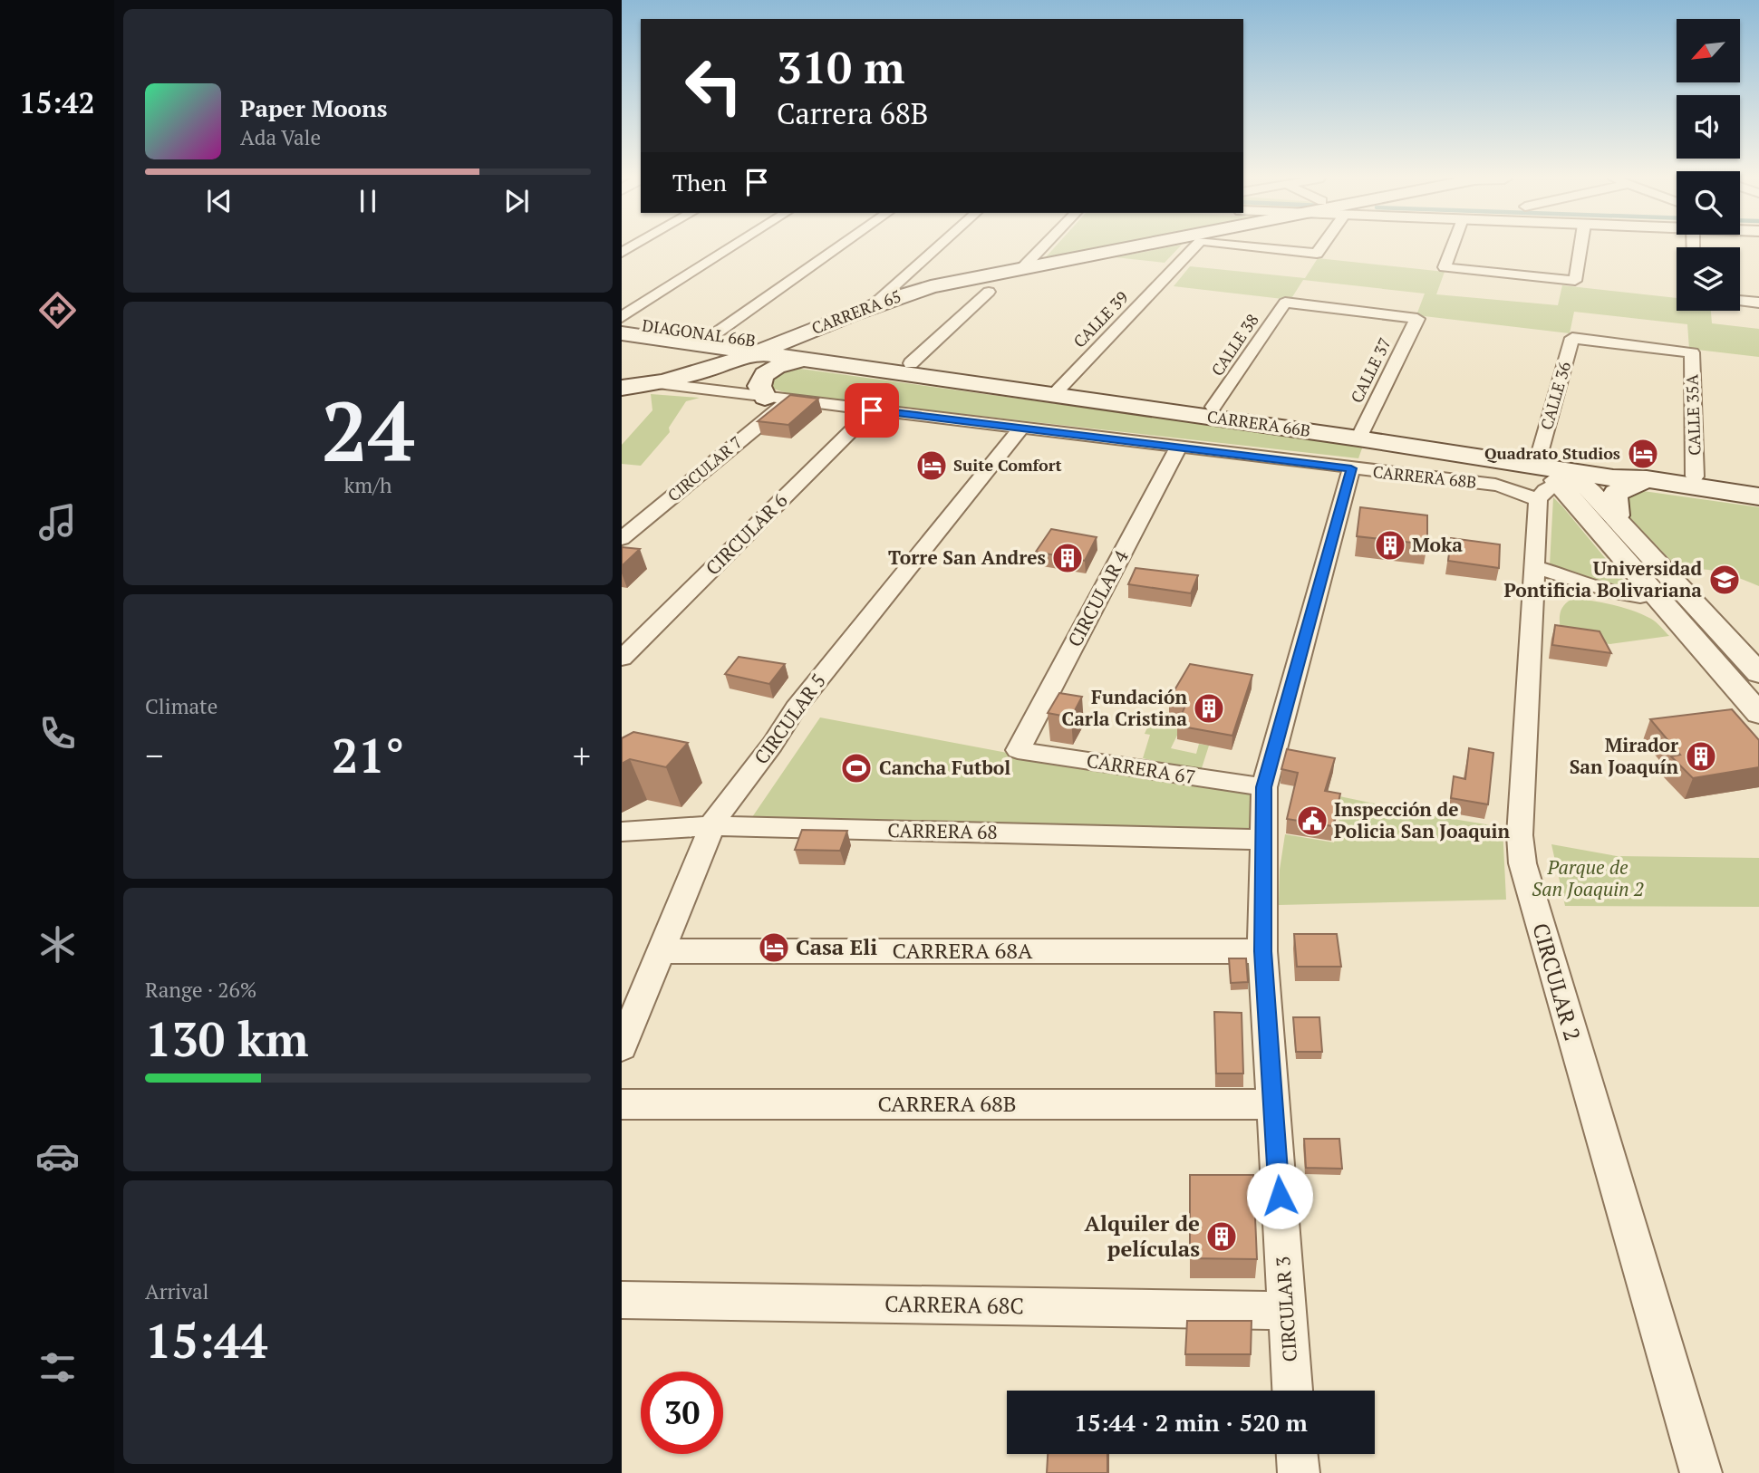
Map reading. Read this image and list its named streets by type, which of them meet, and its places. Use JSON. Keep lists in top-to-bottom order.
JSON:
{
  "streets": {
    "main road": ["CARRERA 65", "DIAGONAL 66B", "CARRERA 66B"],
    "street": [
      "CALLE 39",
      "CALLE 38",
      "CALLE 37",
      "CALLE 36",
      "CALLE 35A",
      "CIRCULAR 7",
      "CARRERA 68B",
      "CIRCULAR 6",
      "CIRCULAR 4",
      "CIRCULAR 5",
      "CARRERA 67",
      "CARRERA 68",
      "CARRERA 68A",
      "CIRCULAR 2",
      "CARRERA 68C",
      "CIRCULAR 3"
    ]
  },
  "crossings": [
    ["CARRERA 65", "DIAGONAL 66B"],
    ["CARRERA 65", "CARRERA 66B"],
    ["CARRERA 65", "CARRERA 68B"],
    ["CALLE 39", "CARRERA 66B"],
    ["DIAGONAL 66B", "CARRERA 66B"],
    ["CALLE 38", "CALLE 37"],
    ["CALLE 38", "CARRERA 66B"],
    ["CALLE 37", "CARRERA 66B"],
    ["CALLE 36", "CALLE 35A"],
    ["CALLE 36", "CARRERA 66B"],
    ["CALLE 36", "CARRERA 68B"],
    ["CALLE 36", "CIRCULAR 2"],
    ["CALLE 35A", "CARRERA 66B"],
    ["CARRERA 66B", "CARRERA 68B"],
    ["CARRERA 66B", "CIRCULAR 2"],
    ["CIRCULAR 7", "CARRERA 68B"],
    ["CARRERA 68B", "CIRCULAR 6"],
    ["CARRERA 68B", "CIRCULAR 4"],
    ["CARRERA 68B", "CIRCULAR 5"],
    ["CARRERA 68B", "CIRCULAR 2"],
    ["CARRERA 68B", "CIRCULAR 3"],
    ["CIRCULAR 4", "CARRERA 67"],
    ["CIRCULAR 5", "CARRERA 68"],
    ["CIRCULAR 5", "CARRERA 68A"],
    ["CARRERA 67", "CIRCULAR 3"],
    ["CARRERA 68", "CIRCULAR 3"],
    ["CARRERA 68A", "CIRCULAR 3"],
    ["CARRERA 68C", "CIRCULAR 3"]
  ],
  "parks": ["Parque de San Joaquin 2"],
  "places": {
    "hotel": ["Quadrato Studios", "Suite Comfort", "Casa Eli"],
    "building": [
      "Moka",
      "Torre San Andres",
      "Fundación Carla Cristina",
      "Mirador San Joaquín",
      "Alquiler de películas"
    ],
    "school or university": ["Universidad Pontificia Bolivariana"],
    "sports": ["Cancha Futbol"],
    "public building": ["Inspección de Policia San Joaquin"]
  },
  "north": "bottom left",
  "page": {
    "tabs": "15:42",
    "turn": ["310 m", "Carrera 68B"],
    "song": ["Paper Moons", "Ada Vale"],
    "then": "Then",
    "tile": [
      ["24", "km/h"],
      "Climate",
      ["Range · 26%", "130 km"],
      ["Arrival", "15:44"]
    ],
    "heat": ["−", "21°", "+"],
    "limit": "30",
    "trip": "15:44 · 2 min · 520 m"
  }
}
